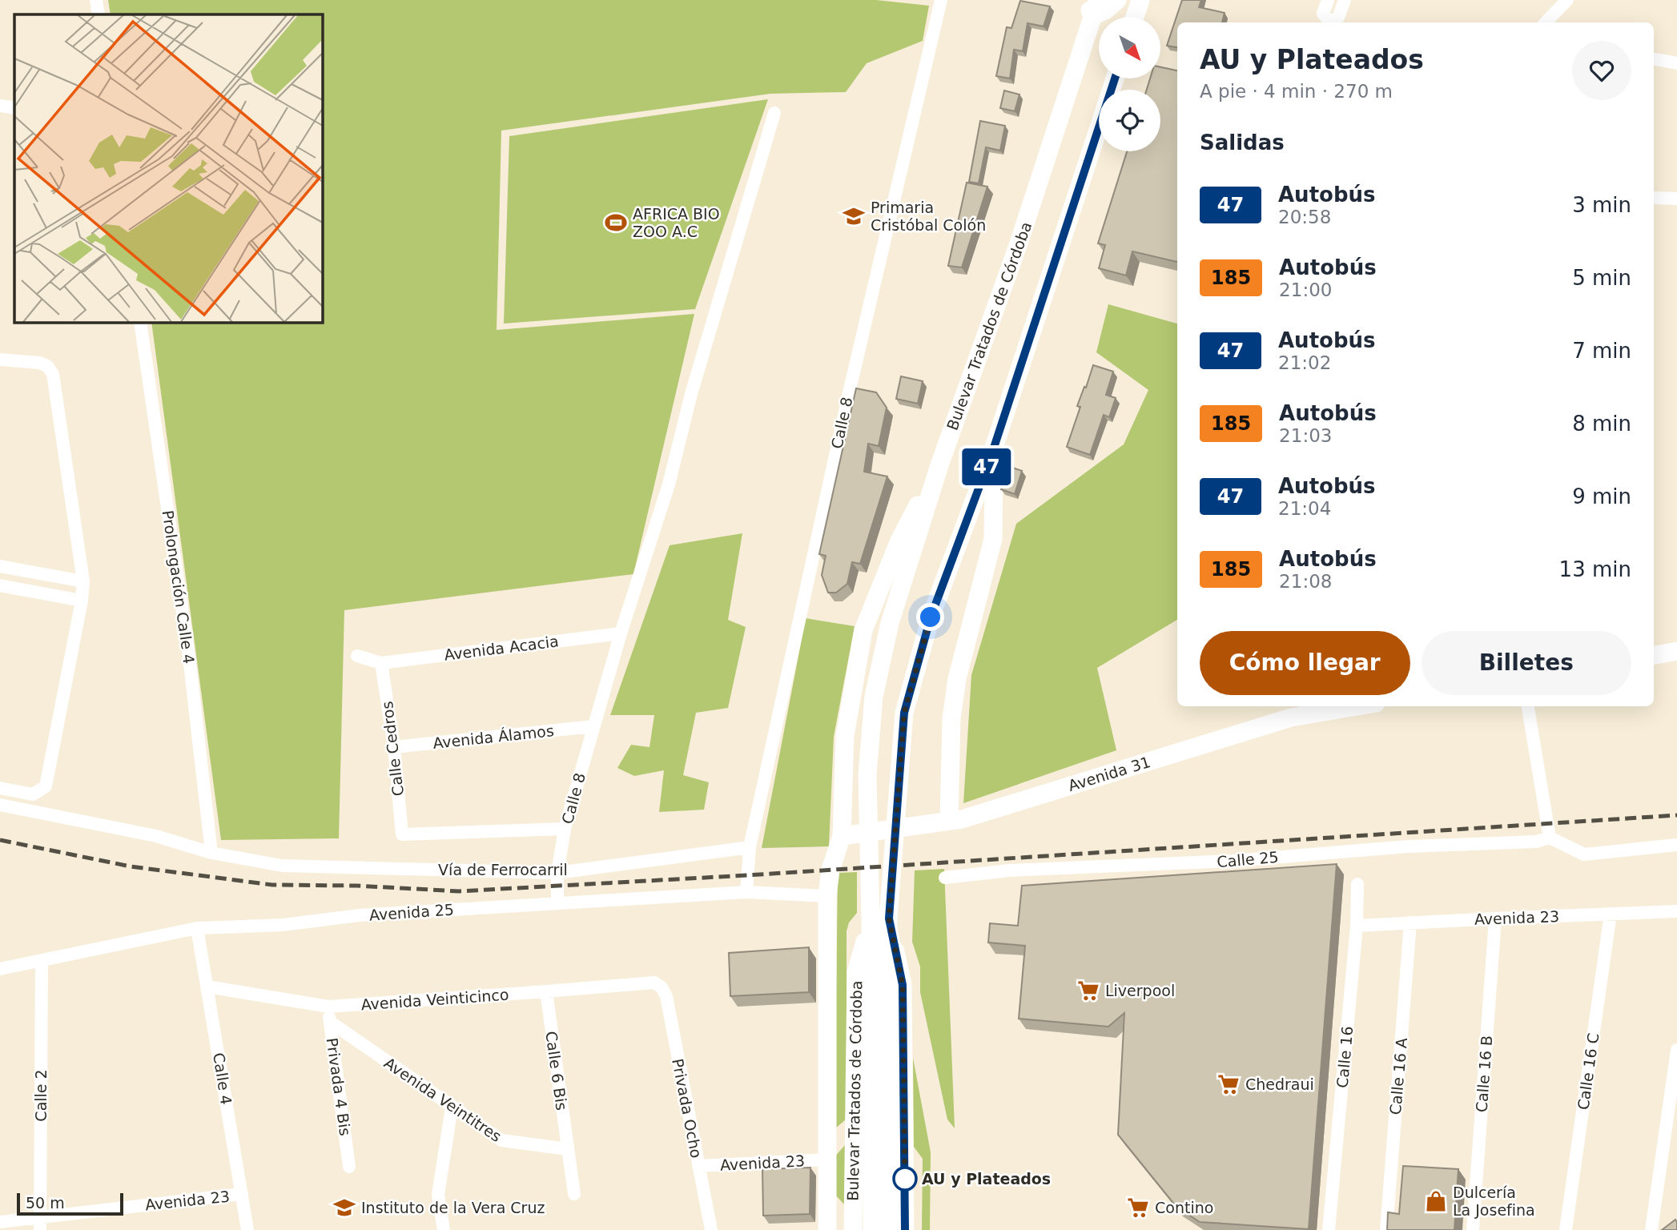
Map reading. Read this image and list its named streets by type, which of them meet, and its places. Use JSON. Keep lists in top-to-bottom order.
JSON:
{
  "streets": {
    "main road": ["Bulevar Tratados de Córdoba", "Avenida 31"],
    "street": [
      "Calle 8",
      "Prolongación Calle 4",
      "Avenida Acacia",
      "Avenida Álamos",
      "Calle Cedros",
      "Calle 25",
      "Vía de Ferrocarril",
      "Avenida 25",
      "Avenida 23",
      "Avenida Veinticinco",
      "Calle 16",
      "Calle 6 Bis",
      "Calle 16 C",
      "Calle 16 B",
      "Calle 16 A",
      "Calle 4",
      "Privada 4 Bis",
      "Calle 2",
      "Avenida Veintitres",
      "Privada Ocho"
    ]
  },
  "crossings": [
    ["Calle 8", "Avenida Acacia"],
    ["Calle 8", "Avenida Álamos"],
    ["Calle 8", "Calle Cedros"],
    ["Calle 8", "Vía de Ferrocarril"],
    ["Calle 8", "Avenida 25"],
    ["Prolongación Calle 4", "Vía de Ferrocarril"],
    ["Avenida Acacia", "Calle Cedros"],
    ["Avenida Álamos", "Calle Cedros"],
    ["Avenida 25", "Calle 4"],
    ["Avenida 25", "Calle 2"],
    ["Avenida 23", "Calle 16"],
    ["Avenida 23", "Calle 16 C"],
    ["Avenida 23", "Calle 16 B"],
    ["Avenida 23", "Calle 16 A"],
    ["Avenida 23", "Calle 4"],
    ["Avenida 23", "Calle 2"],
    ["Avenida 23", "Privada Ocho"],
    ["Avenida Veinticinco", "Calle 6 Bis"],
    ["Avenida Veinticinco", "Calle 4"],
    ["Avenida Veinticinco", "Privada 4 Bis"],
    ["Avenida Veinticinco", "Privada Ocho"],
    ["Calle 6 Bis", "Avenida Veintitres"],
    ["Privada 4 Bis", "Avenida Veintitres"]
  ],
  "places": {
    "school or university": ["Primaria Cristóbal Colón", "Instituto de la Vera Cruz"],
    "sports": ["AFRICA BIO ZOO A.C"],
    "supermarket": ["Liverpool", "Chedraui", "Contino"],
    "other": ["AU y Plateados"],
    "shop": ["Dulcería La Josefina"]
  },
  "lines": ["bus line 47"],
  "scale_bar": "50 m",
  "north": "bottom right",
  "page": {
    "on_map": "47",
    "heading": [
      ["AU y Plateados", "A pie · 4 min · 270 m"],
      "Salidas"
    ],
    "list": [
      {
        "mark": "47",
        "name": "Autobús",
        "note": "20:58",
        "value": "3 min"
      },
      {
        "mark": "185",
        "name": "Autobús",
        "note": "21:00",
        "value": "5 min"
      },
      {
        "mark": "47",
        "name": "Autobús",
        "note": "21:02",
        "value": "7 min"
      },
      {
        "mark": "185",
        "name": "Autobús",
        "note": "21:03",
        "value": "8 min"
      },
      {
        "mark": "47",
        "name": "Autobús",
        "note": "21:04",
        "value": "9 min"
      },
      {
        "mark": "185",
        "name": "Autobús",
        "note": "21:08",
        "value": "13 min"
      }
    ],
    "buttons": ["Cómo llegar", "Billetes"],
    "scale": "50 m"
  }
}
